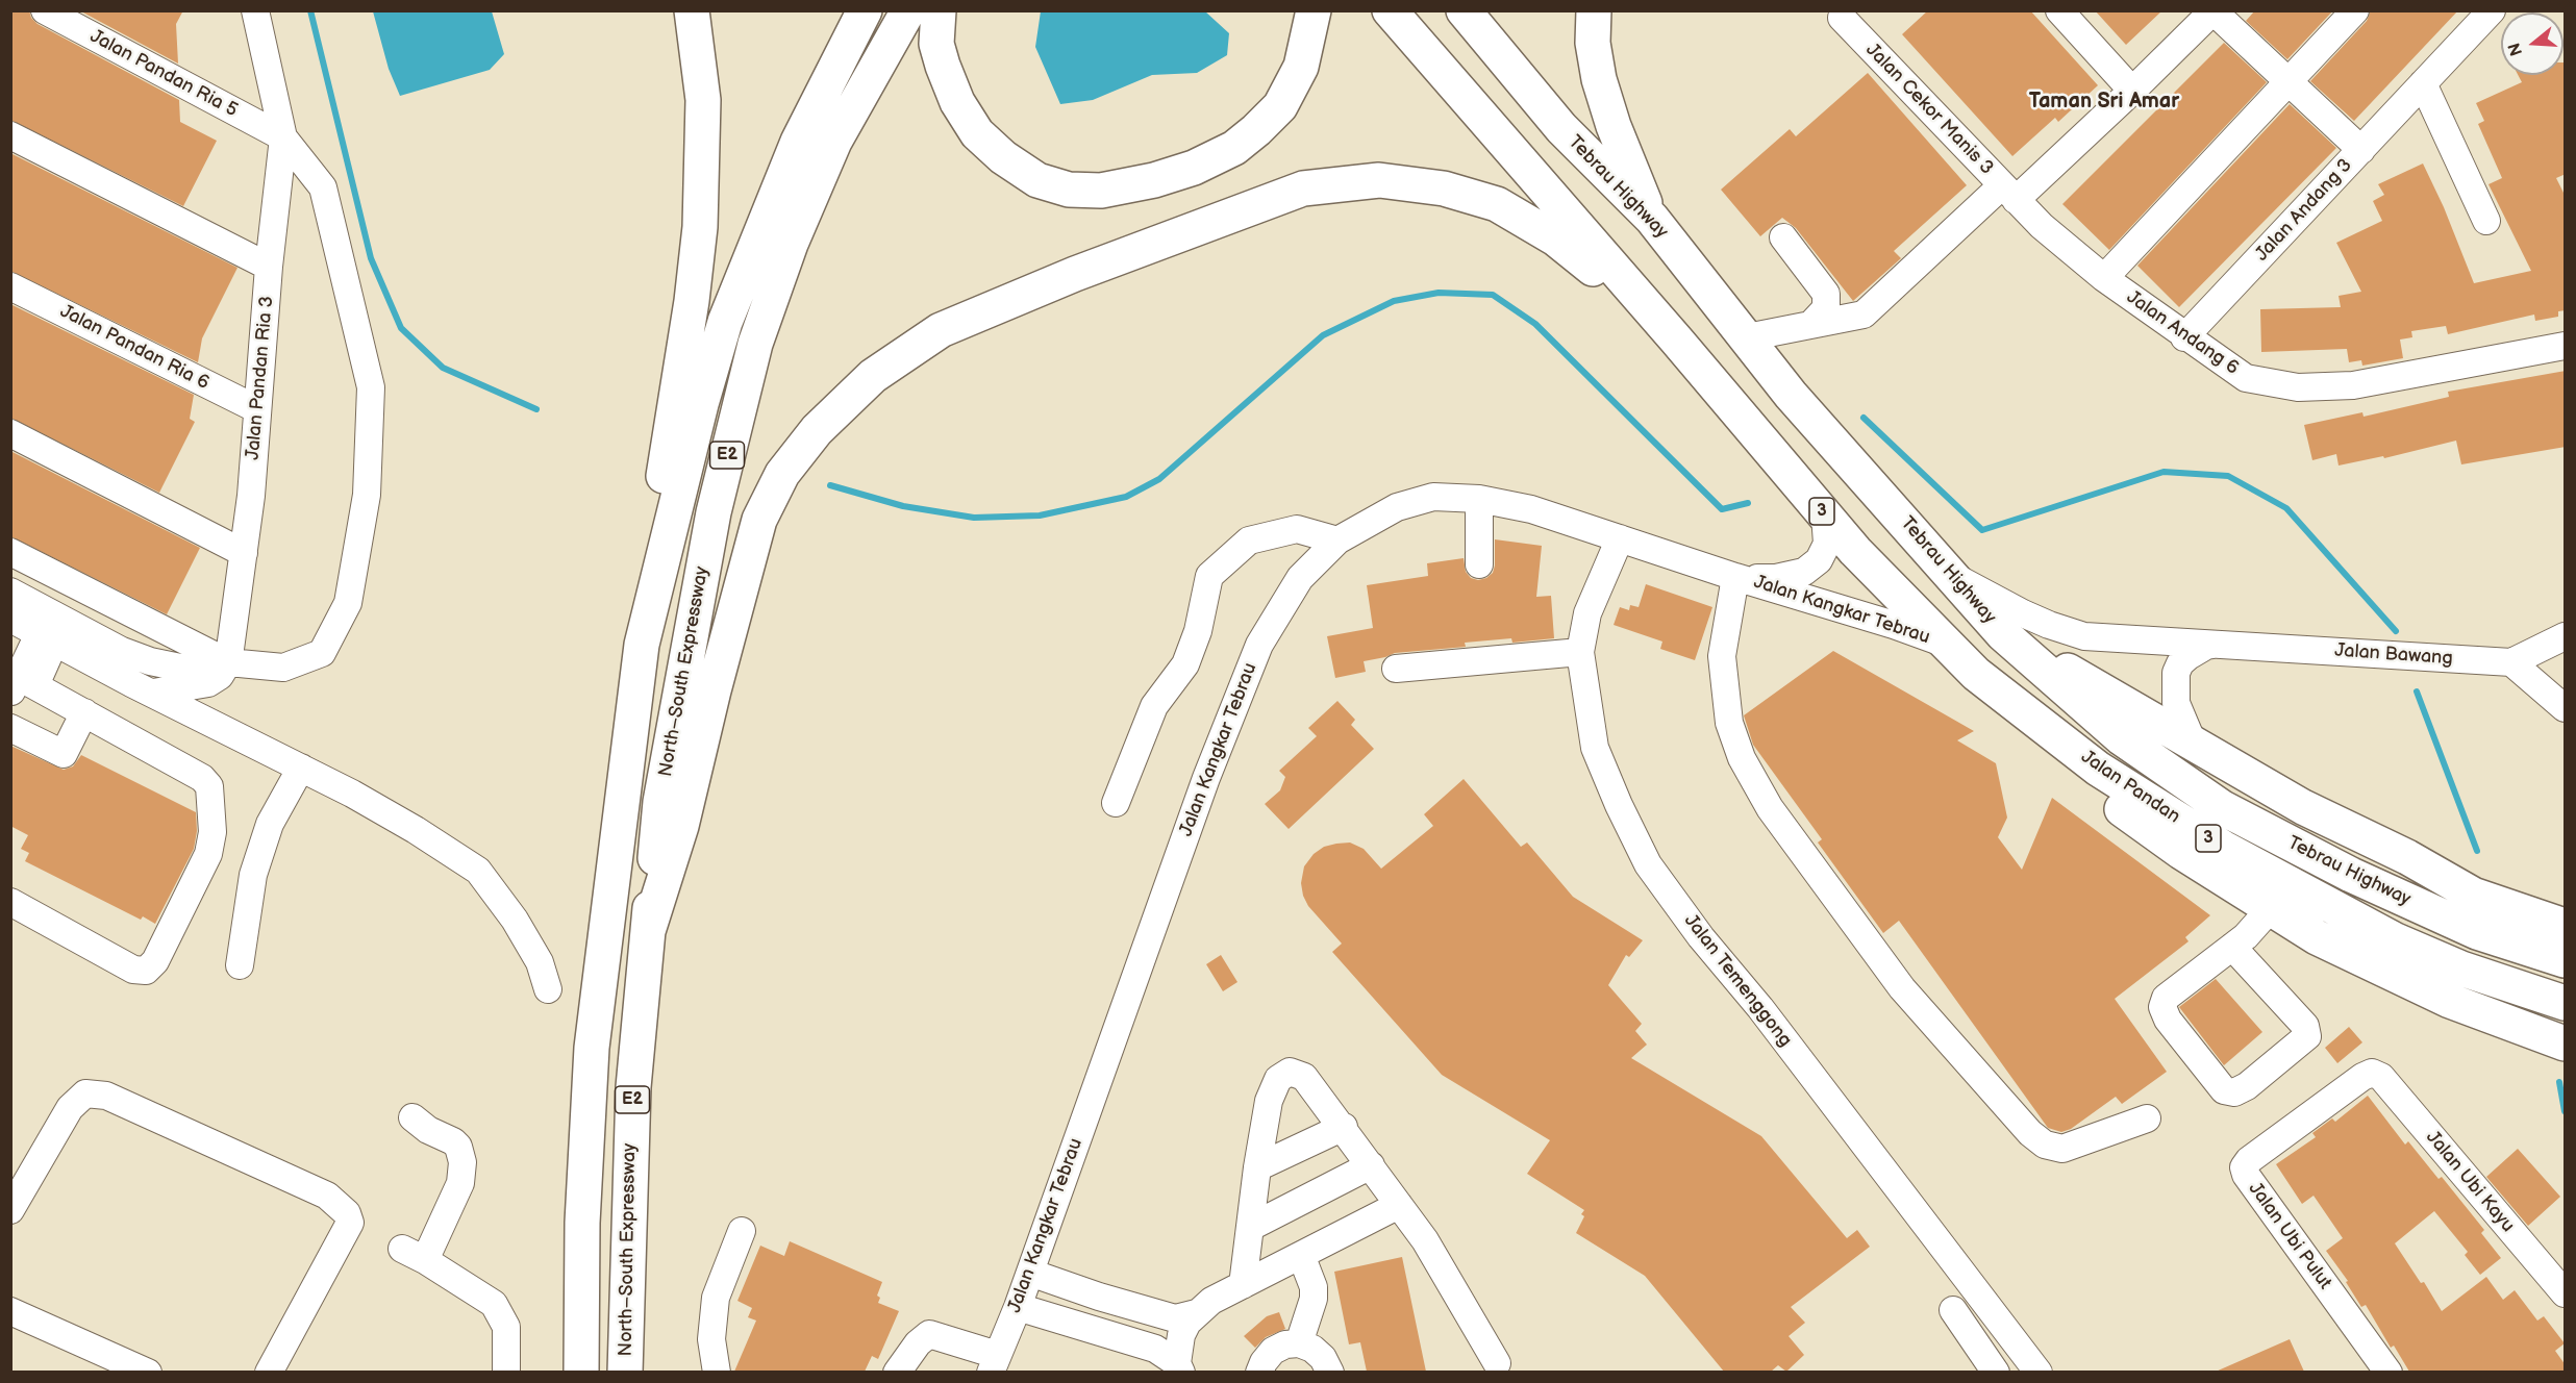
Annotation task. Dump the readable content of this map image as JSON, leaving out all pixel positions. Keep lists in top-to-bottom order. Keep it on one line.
{"streets":{"highway":["Tebrau Highway","E2","3","North–South Expressway","Jalan Pandan"],"street":["Jalan Pandan Ria 5","Jalan Cekor Manis 3","Jalan Andang 3","Jalan Andang 6","Jalan Pandan Ria 6","Jalan Pandan Ria 3","Jalan Kangkar Tebrau","Jalan Bawang","Jalan Temenggong","Jalan Ubi Kayu","Jalan Ubi Pulut"]},"crossings":[["Jalan Pandan Ria 5","Jalan Pandan Ria 3"],["Jalan Cekor Manis 3","Jalan Andang 6"],["Tebrau Highway","Jalan Bawang"],["Jalan Andang 3","Jalan Andang 6"],["Jalan Pandan Ria 6","Jalan Pandan Ria 3"],["3","Jalan Kangkar Tebrau"],["3","Jalan Pandan"],["Jalan Kangkar Tebrau","Jalan Temenggong"],["Jalan Ubi Kayu","Jalan Ubi Pulut"]],"districts":["Taman Sri Amar"],"north":"left"}
